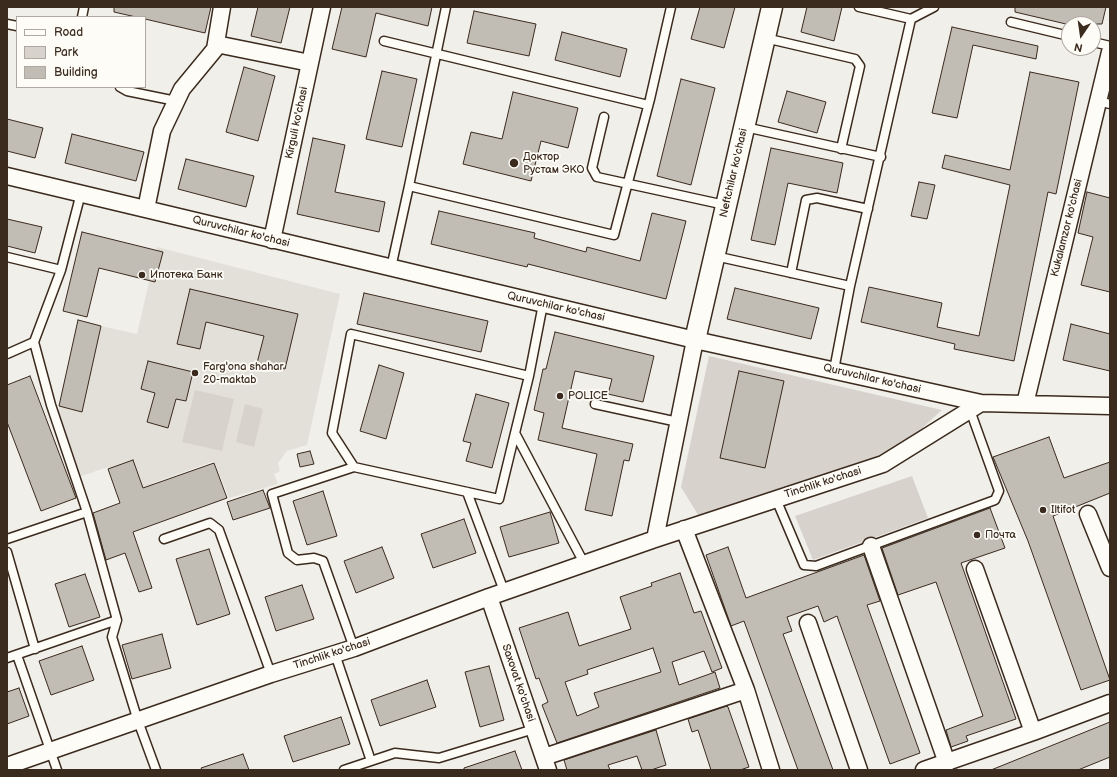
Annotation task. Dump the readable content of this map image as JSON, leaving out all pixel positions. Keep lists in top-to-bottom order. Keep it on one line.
{"streets":{"street":["Kirguli ko'chasi","Neftchilar ko'chasi","Kukalamzor ko'chasi","Quruvchilar ko'chasi","Tinchlik ko'chasi","Saxovat ko'chasi"]},"crossings":[["Kirguli ko'chasi","Quruvchilar ko'chasi"],["Neftchilar ko'chasi","Quruvchilar ko'chasi"],["Kukalamzor ko'chasi","Quruvchilar ko'chasi"],["Quruvchilar ko'chasi","Tinchlik ko'chasi"],["Tinchlik ko'chasi","Saxovat ko'chasi"]],"places":["Доктор Рустам ЭКО","Ипотека Банк","Farg'ona shahar 20-maktab","POLICE","Iltifot","Почта"],"legend":["Road","Park","Building"],"north":"bottom"}
